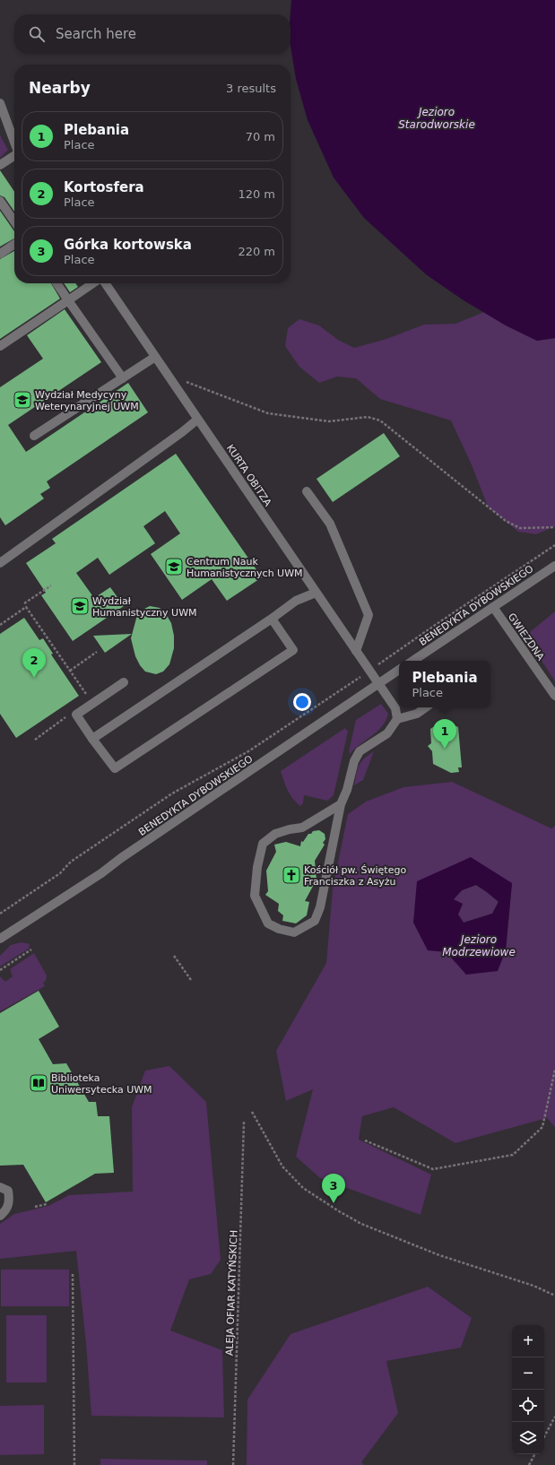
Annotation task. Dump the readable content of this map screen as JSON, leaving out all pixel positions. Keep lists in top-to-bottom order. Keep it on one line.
{"streets":{"street":["KURTA OBITZA","BENEDYKTA DYBOWSKIEGO","GWIEZDNA"],"path":["ALEJA OFIAR KATYŃSKICH"]},"crossings":[["KURTA OBITZA","BENEDYKTA DYBOWSKIEGO"],["BENEDYKTA DYBOWSKIEGO","GWIEZDNA"]],"water":["Jezioro Starodworskie","Jezioro Modrzewiowe"],"places":{"school or university":["Wydział Medycyny Weterynaryjnej UWM","Centrum Nauk Humanistycznych UWM","Wydział Humanistyczny UWM"],"church":["Kościół pw. Świętego Franciszka z Asyżu"],"library":["Biblioteka Uniwersytecka UWM"]},"page":{"search":"Search here","heading":["Nearby","3 results"],"list":[{"mark":"1","name":"Plebania","note":"Place","value":"70 m"},{"mark":"2","name":"Kortosfera","note":"Place","value":"120 m"},{"mark":"3","name":"Górka kortowska","note":"Place","value":"220 m"}],"pins":["2","1","3"],"popup":["Plebania","Place"],"map_buttons":["+","−"]}}
